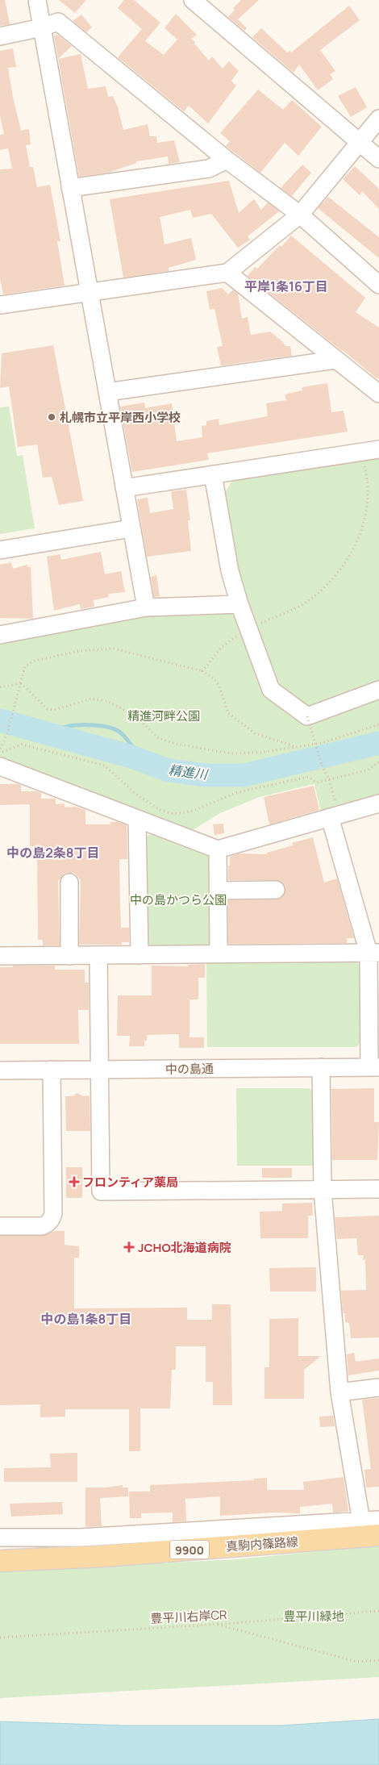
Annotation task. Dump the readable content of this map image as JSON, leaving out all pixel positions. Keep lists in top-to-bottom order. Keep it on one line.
{"streets":{"main road":["真駒内篠路線","9900"],"street":["中の島通"],"path":["豊平川右岸CR"]},"districts":["平岸1条16丁目","中の島2条8丁目","中の島1条8丁目"],"water":["精進川"],"parks":["精進河畔公園","中の島かつら公園","豊平川緑地"],"places":{"other":["札幌市立平岸西小学校"],"health":["フロンティア薬局","JCHO北海道病院"]}}
